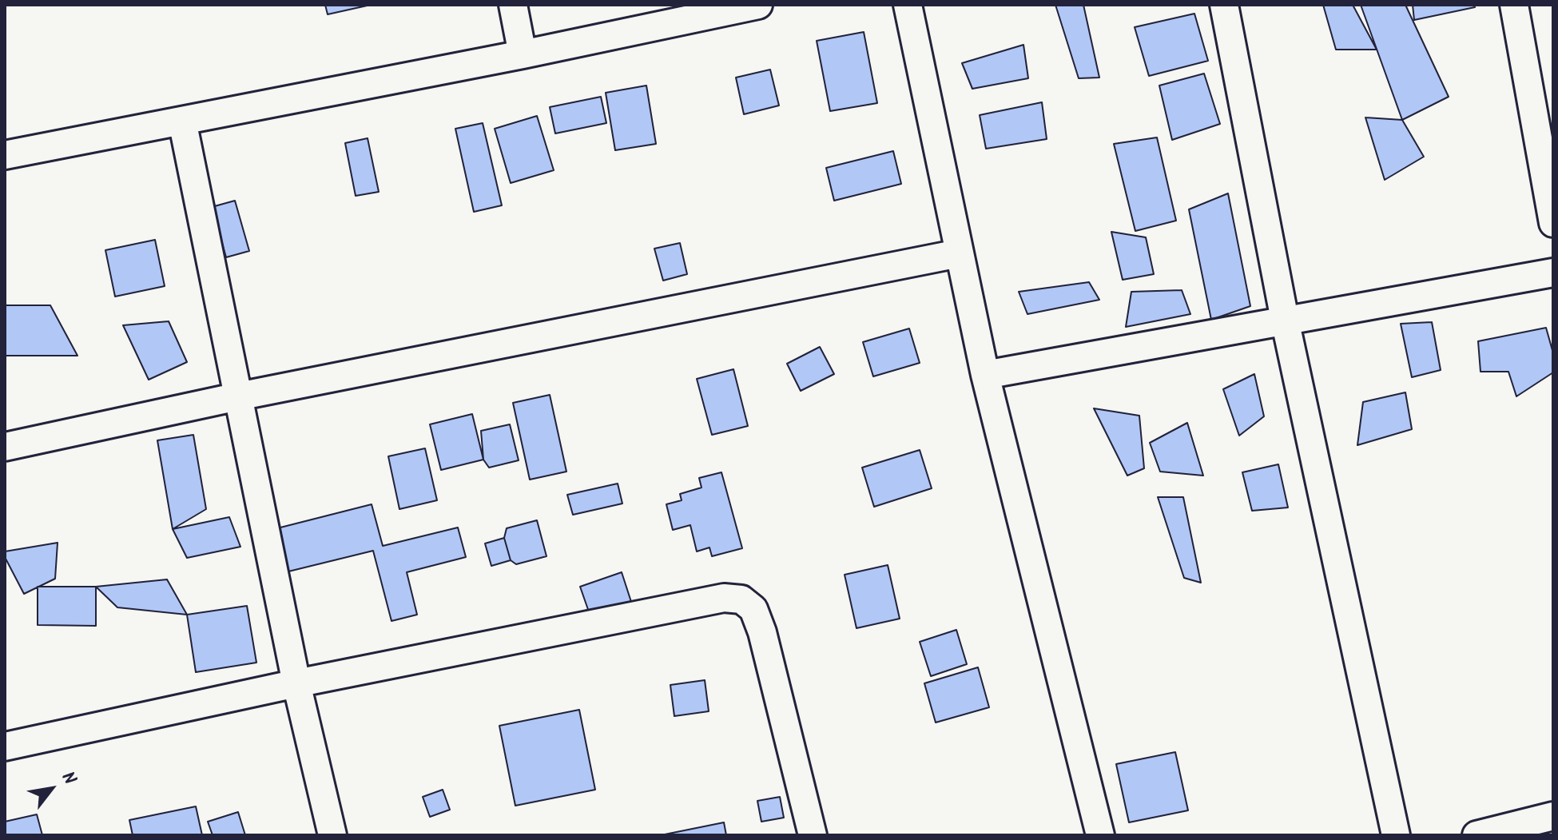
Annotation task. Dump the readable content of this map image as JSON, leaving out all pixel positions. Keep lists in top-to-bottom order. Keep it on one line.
{"north":"top right"}
